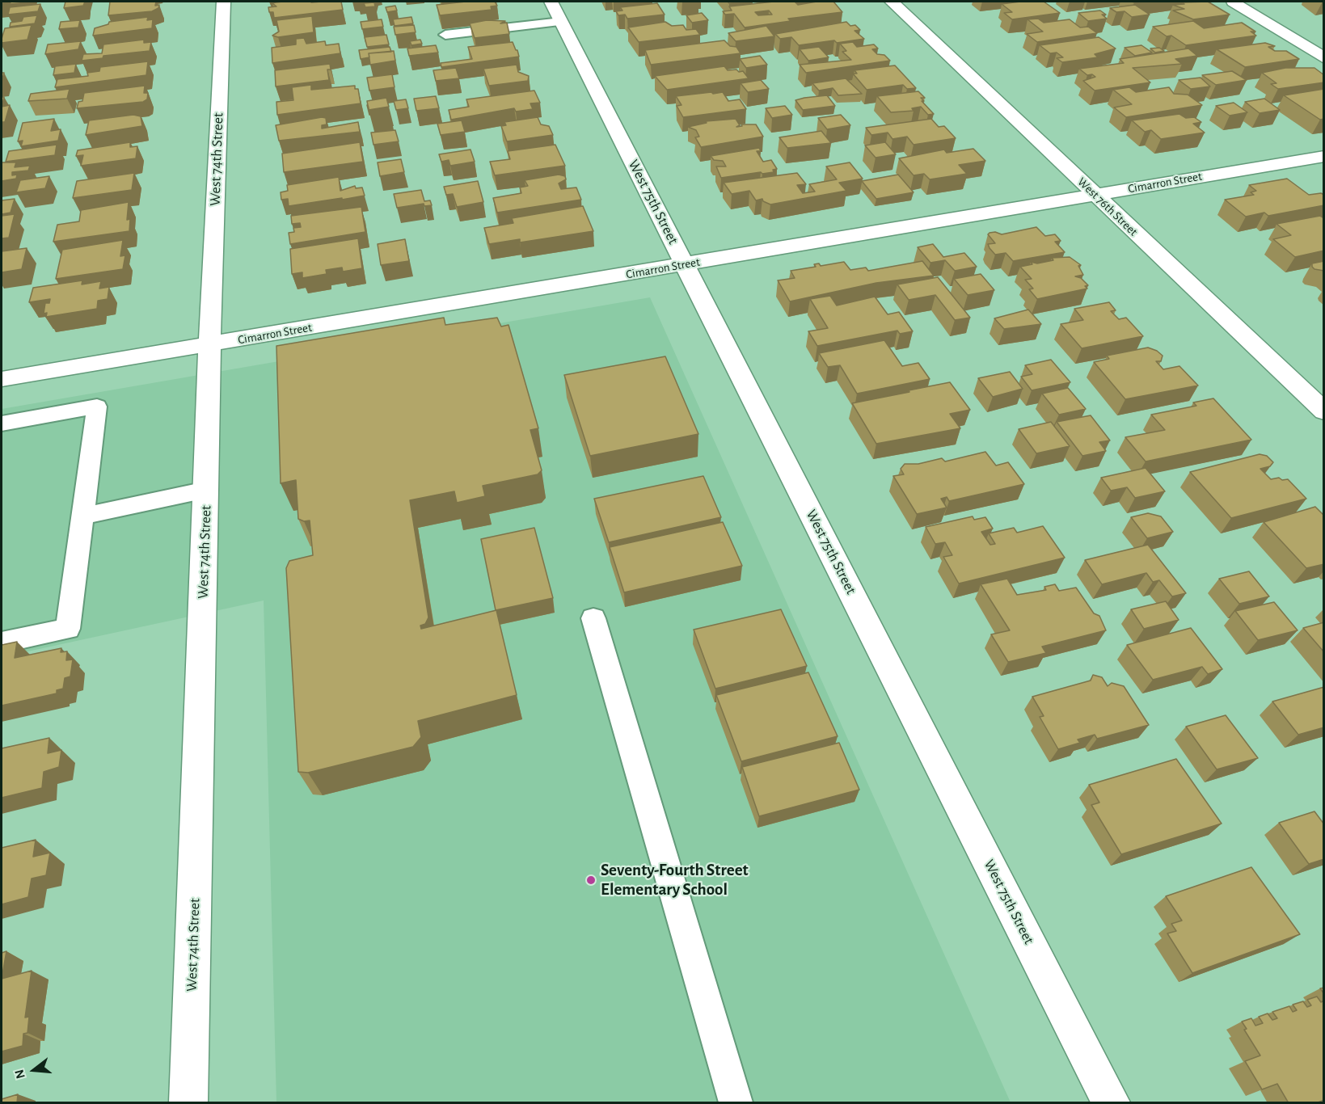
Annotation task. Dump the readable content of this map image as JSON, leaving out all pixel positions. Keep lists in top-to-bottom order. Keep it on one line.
{"streets":{"street":["West 74th Street","Cimarron Street","West 75th Street","West 76th Street"]},"crossings":[["West 74th Street","Cimarron Street"],["Cimarron Street","West 75th Street"],["Cimarron Street","West 76th Street"]],"places":["Seventy-Fourth Street Elementary School"],"north":"left"}
